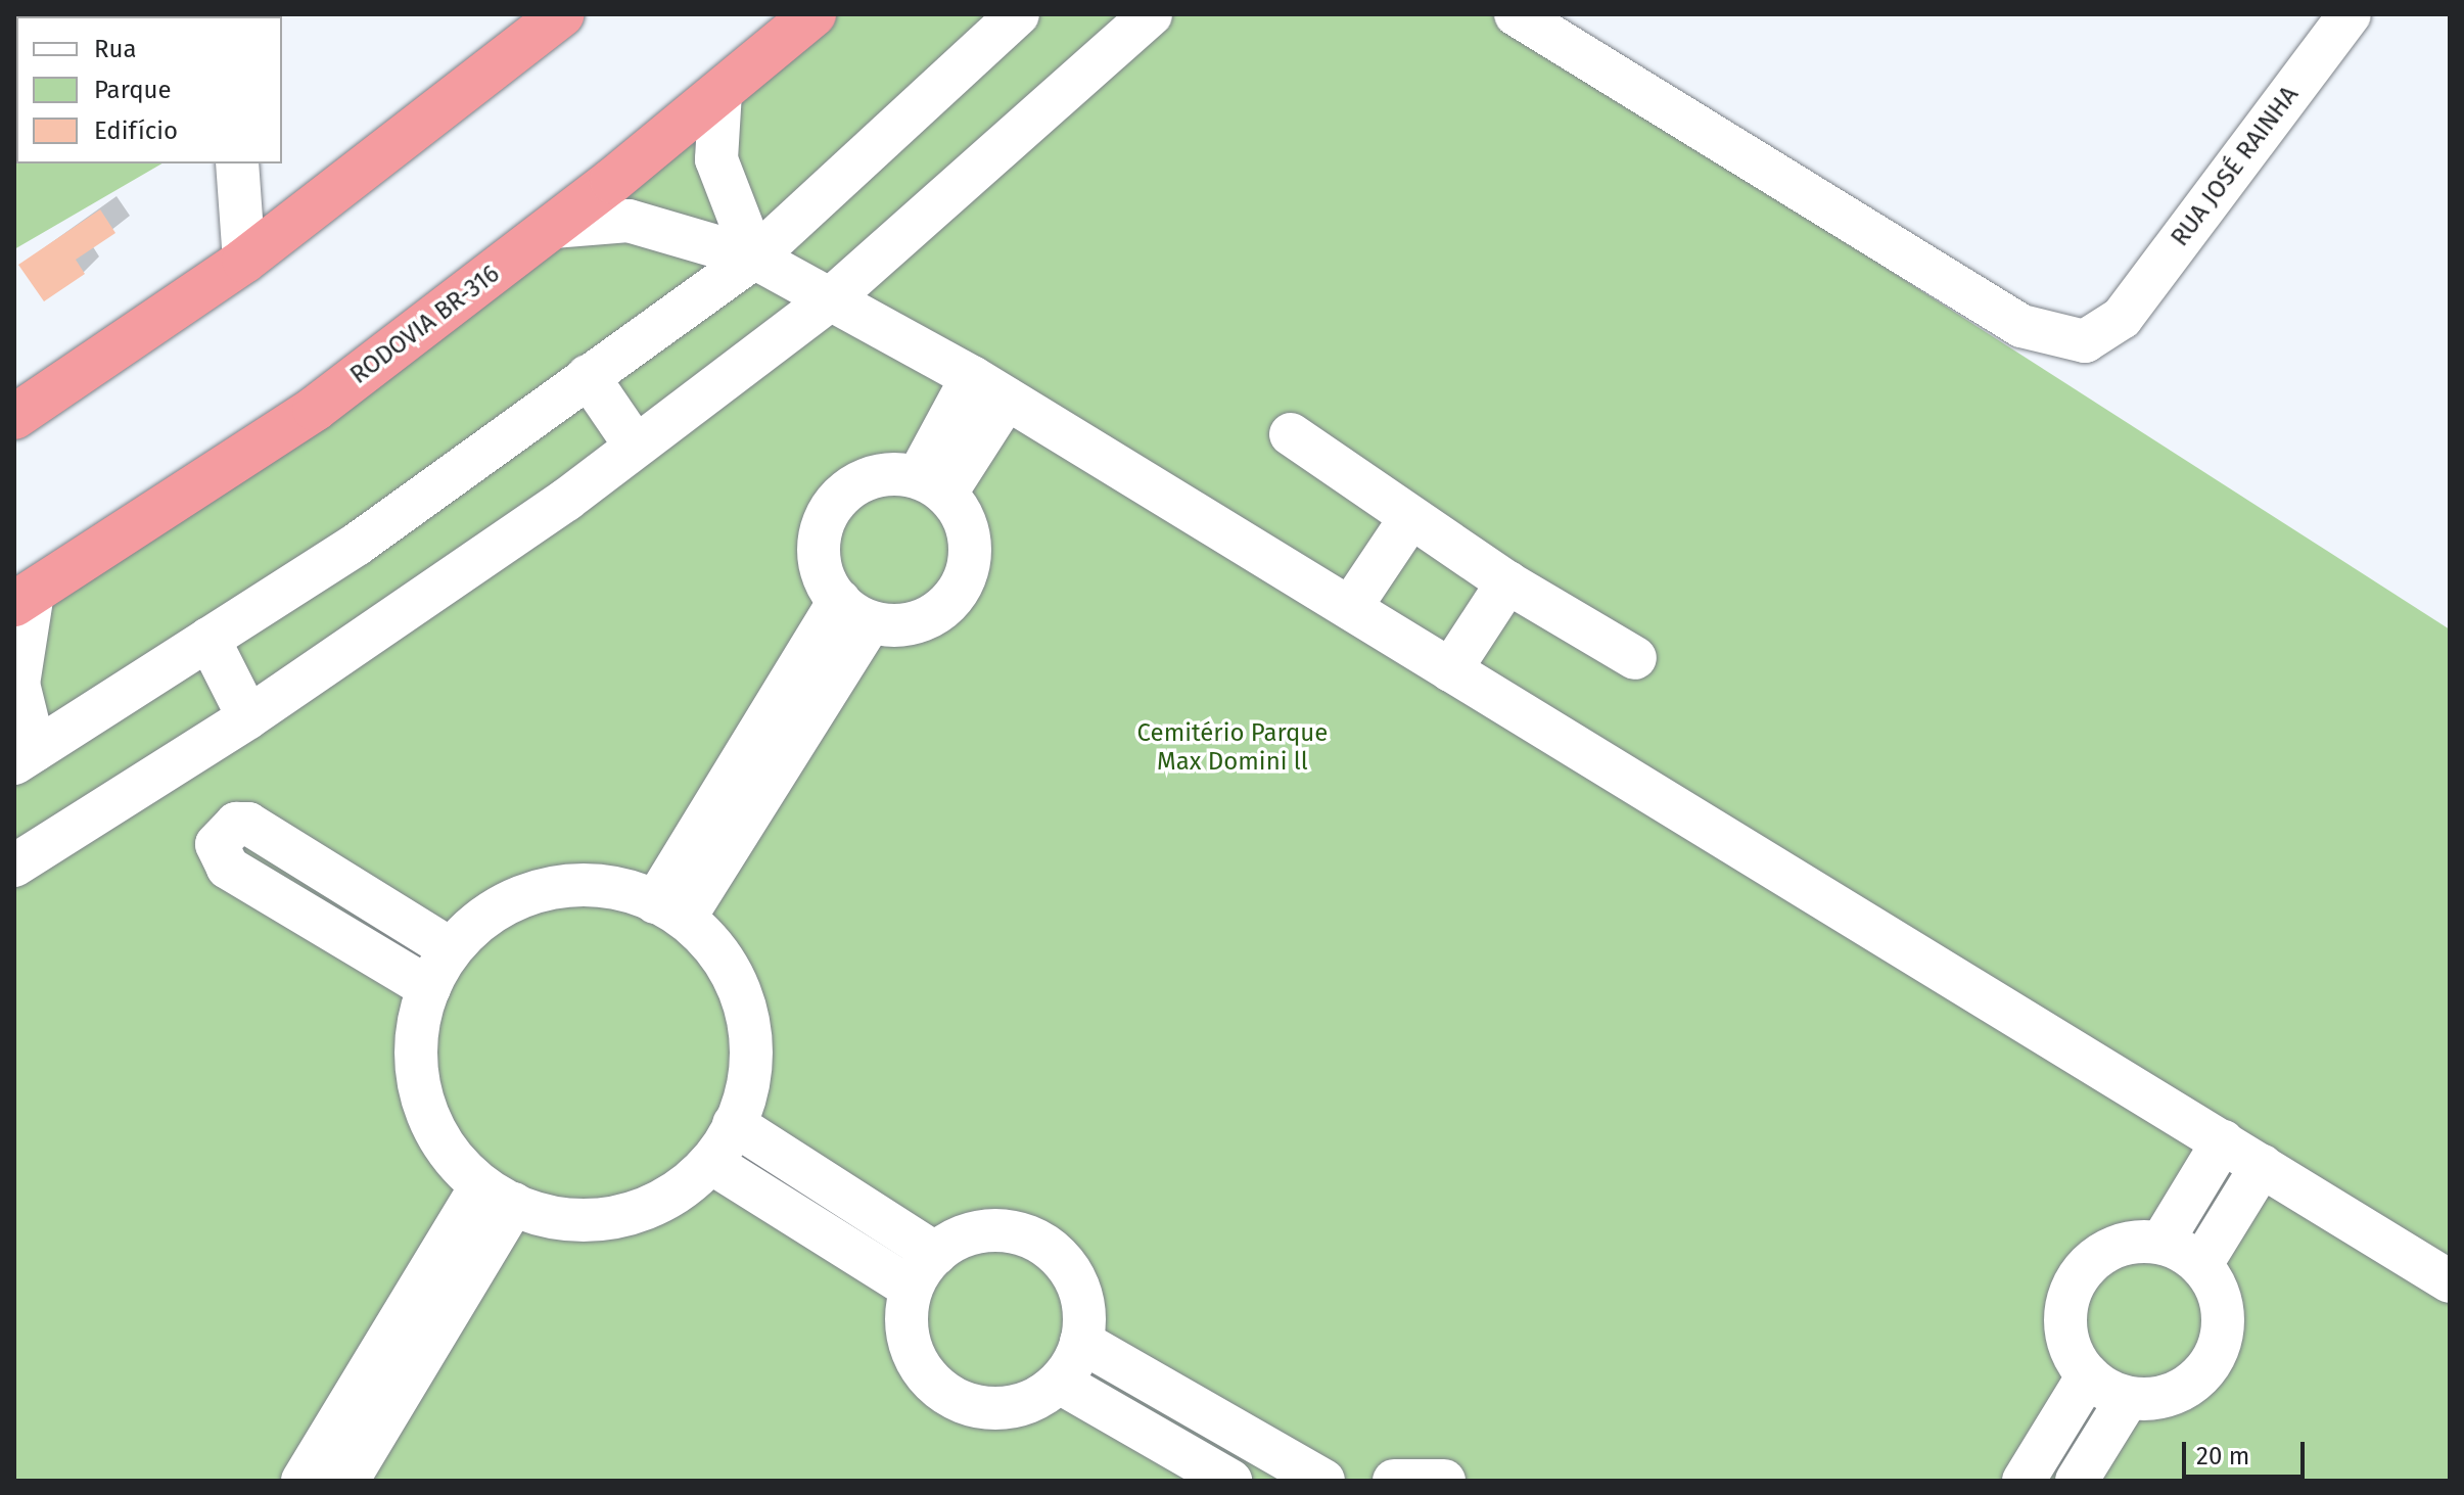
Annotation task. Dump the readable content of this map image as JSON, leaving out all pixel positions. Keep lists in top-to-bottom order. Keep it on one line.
{"streets":{"highway":["RODOVIA BR-316"],"street":["RUA JOSÉ RAINHA"]},"parks":["Cemitério Parque Max Domini ll"],"legend":["Rua","Parque","Edifício"],"scale_bar":"20 m"}
